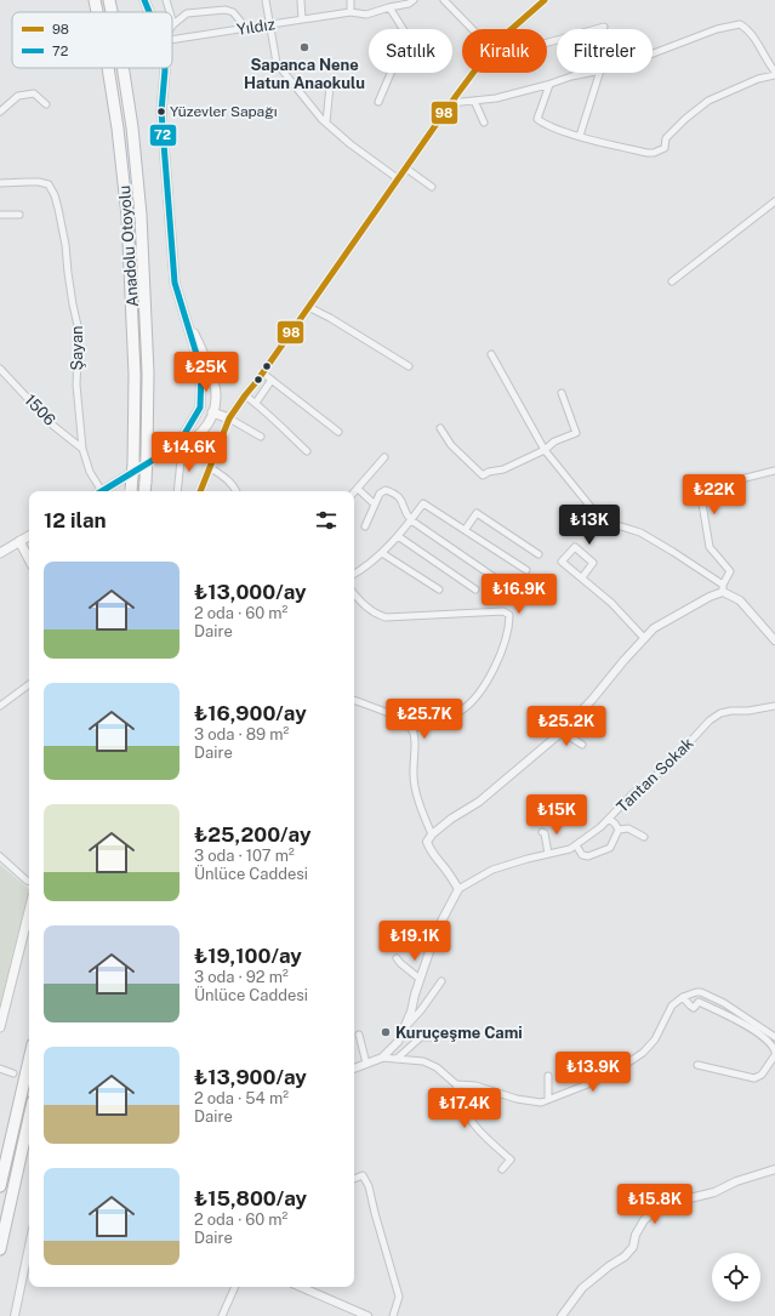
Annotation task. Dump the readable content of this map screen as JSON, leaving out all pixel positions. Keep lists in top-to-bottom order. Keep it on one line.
{"streets":{"highway":["Anadolu Otoyolu"],"street":["Yıldız","Şayan","1506","Tantan Sokak"]},"crossings":[["Şayan","1506"]],"places":["Sapanca Nene Hatun Anaokulu","Yüzevler Sapağı","Kuruçeşme Cami"],"lines":["transit line 98","transit line 72"],"legend":["98","72"],"page":{"chip":["Satılık","Kiralık","Filtreler"],"price":["₺25K","₺14.6K","₺22K","₺13K","₺16.9K","₺25.7K","₺25.2K","₺15K","₺19.1K","₺13.9K","₺17.4K","₺15.8K"],"heading":"12 ilan","list":[{"name":"₺13,000/ay","note":"2 oda · 60 m² · Daire"},{"name":"₺16,900/ay","note":"3 oda · 89 m² · Daire"},{"name":"₺25,200/ay","note":"3 oda · 107 m² · Ünlüce Caddesi"},{"name":"₺19,100/ay","note":"3 oda · 92 m² · Ünlüce Caddesi"},{"name":"₺13,900/ay","note":"2 oda · 54 m² · Daire"},{"name":"₺15,800/ay","note":"2 oda · 60 m² · Daire"}]}}
